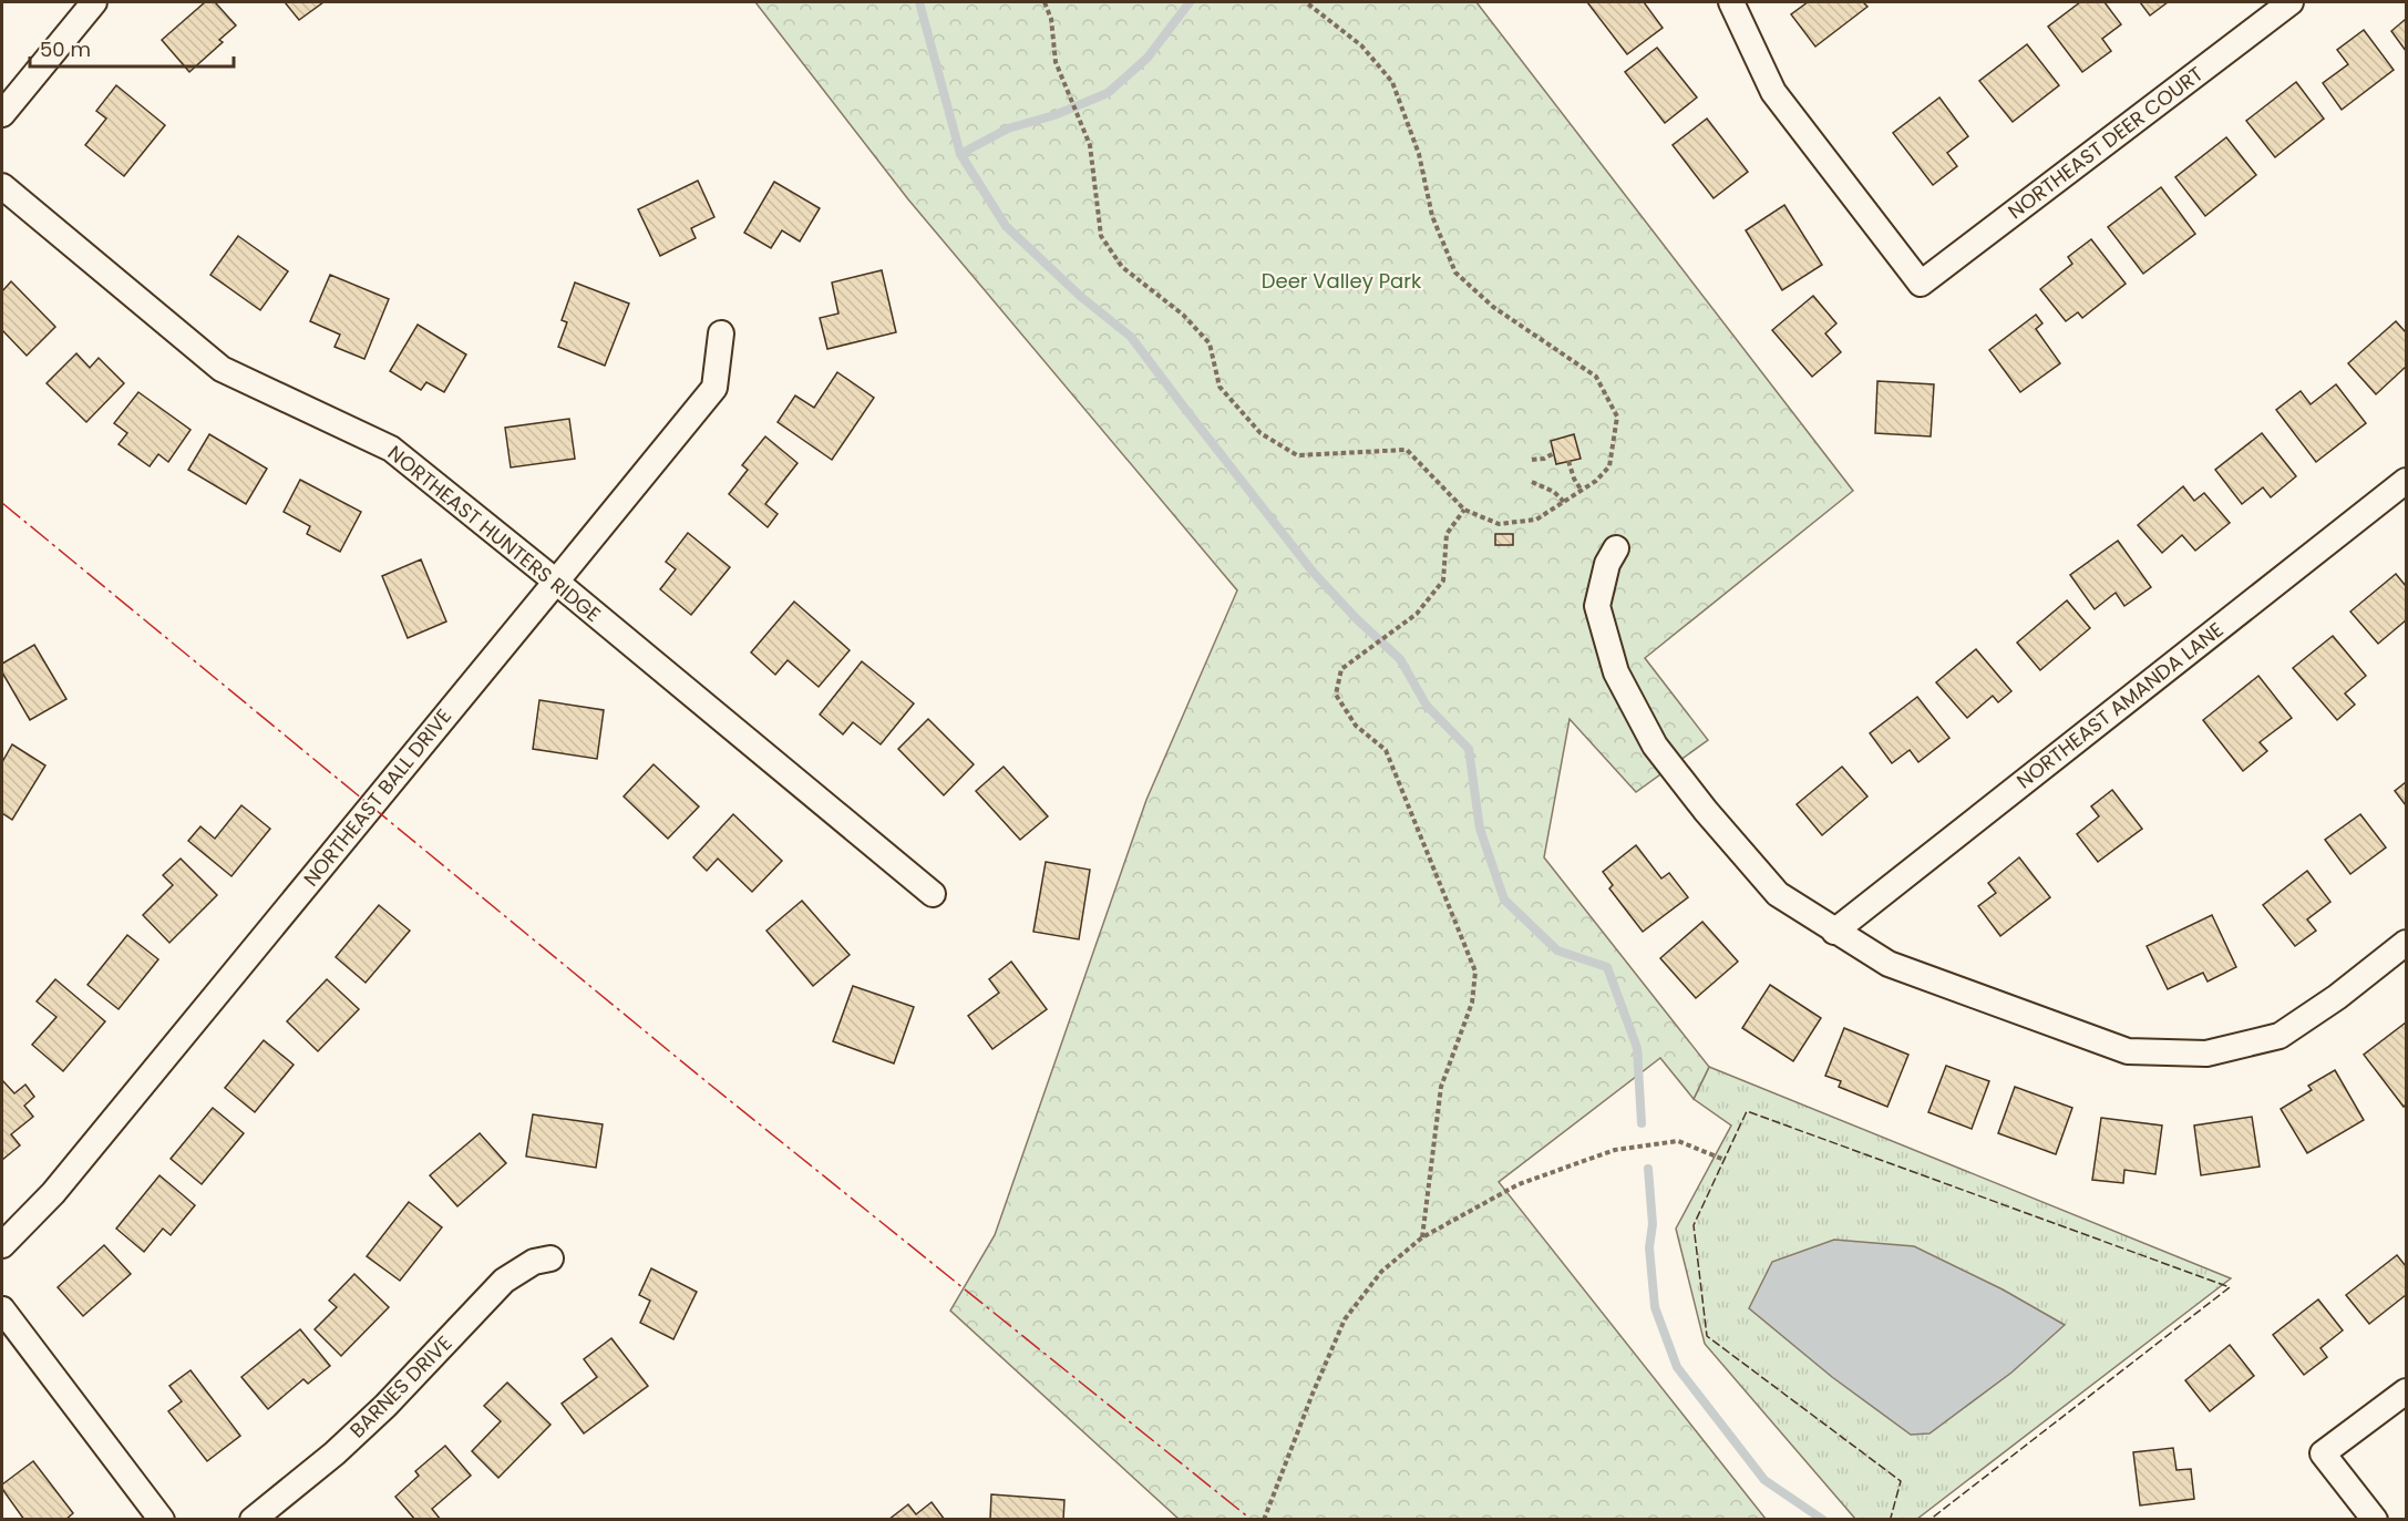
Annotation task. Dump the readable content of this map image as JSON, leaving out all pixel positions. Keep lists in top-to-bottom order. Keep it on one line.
{"streets":{"street":["NORTHEAST DEER COURT","NORTHEAST HUNTERS RIDGE","NORTHEAST AMANDA LANE","NORTHEAST BALL DRIVE","BARNES DRIVE"]},"crossings":[["NORTHEAST HUNTERS RIDGE","NORTHEAST BALL DRIVE"]],"parks":["Deer Valley Park"],"scale_bar":"50 m"}
